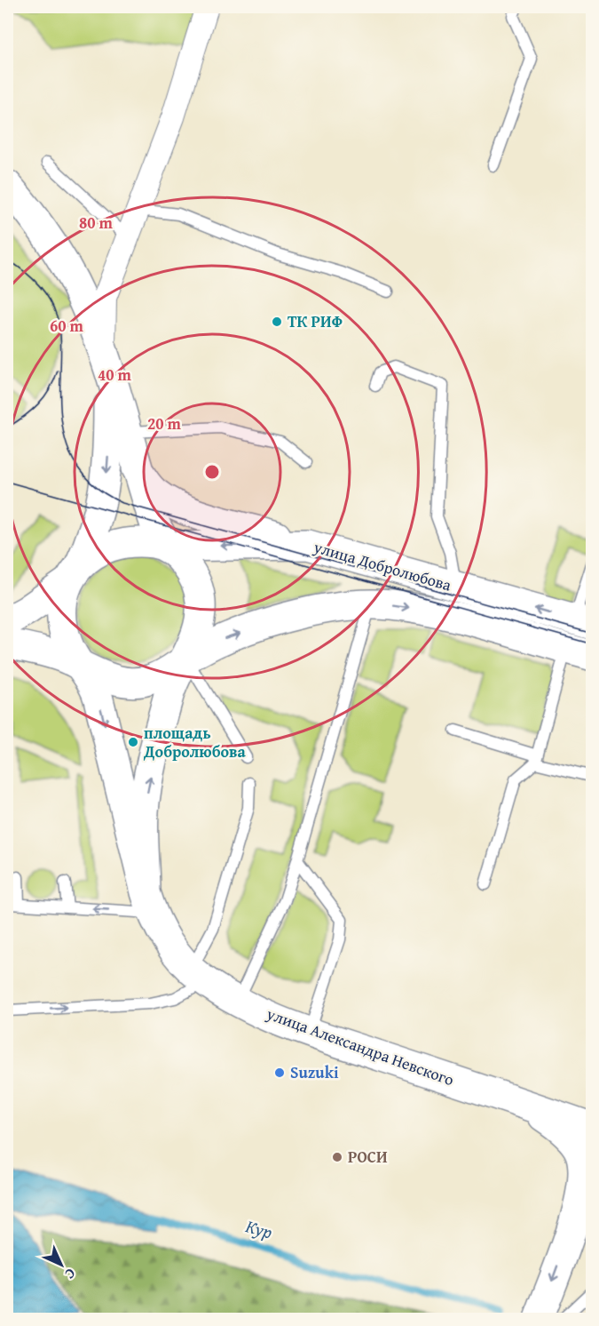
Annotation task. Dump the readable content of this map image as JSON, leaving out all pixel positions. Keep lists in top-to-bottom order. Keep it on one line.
{"streets":{"main road":["улица Добролюбова","улица Александра Невского"]},"crossings":[["улица Добролюбова","улица Александра Невского"]],"water":["Кур"],"places":["ТК РИФ","площадь Добролюбова","Suzuki","РОСИ"],"north":"bottom right","rings":["80 m","60 m","40 m","20 m"]}
